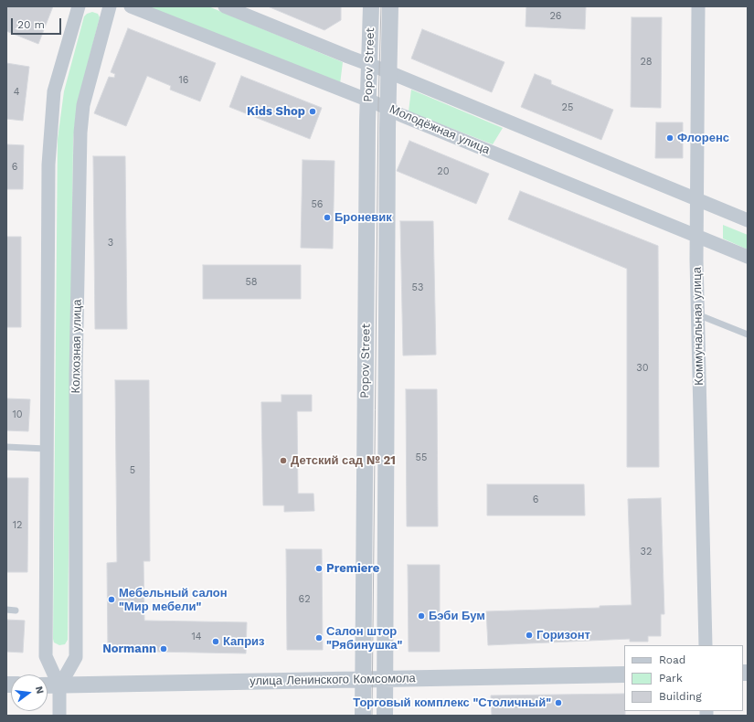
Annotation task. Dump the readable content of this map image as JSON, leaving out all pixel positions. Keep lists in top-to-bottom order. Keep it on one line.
{"streets":{"street":["Popov Street","Молодёжная улица","Коммунальная улица","Колхозная улица","улица Ленинского Комсомола"]},"crossings":[["Popov Street","Молодёжная улица"],["Popov Street","улица Ленинского Комсомола"],["Молодёжная улица","Коммунальная улица"],["Колхозная улица","улица Ленинского Комсомола"]],"places":["Kids Shop","Флоренс","Броневик","Детский сад № 21","Premiere","Мебельный салон \"Мир мебели\"","Бэби Бум","Горизонт","Салон штор \"Рябинушка\"","Каприз","Normann","Торговый комплекс \"Столичный\""],"house_numbers":["26","28","16","4","25","6","20","56","3","58","53","30","10","55","5","6","12","32","62","14"],"legend":["Road","Park","Building"],"scale_bar":"20 m","north":"right"}
